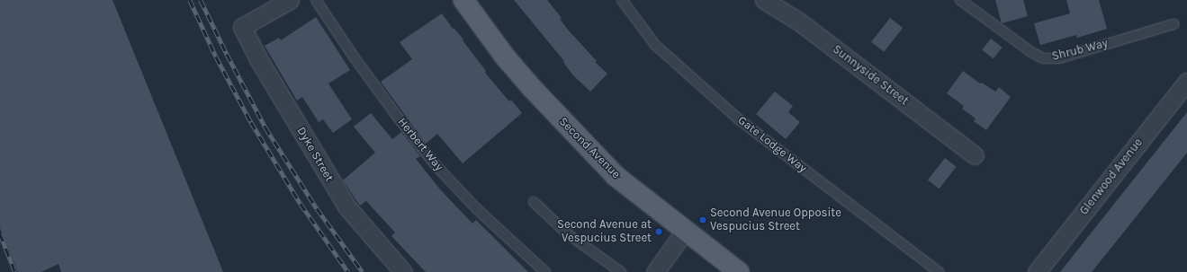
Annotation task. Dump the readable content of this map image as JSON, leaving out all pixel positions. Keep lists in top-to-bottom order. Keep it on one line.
{"streets":{"main road":["Second Avenue"],"street":["Sunnyside Street","Dyke Street","Glenwood Avenue"],"lane":["Shrub Way","Herbert Way","Gate Lodge Way"]},"places":["Second Avenue Opposite Vespucius Street","Second Avenue at Vespucius Street"]}
